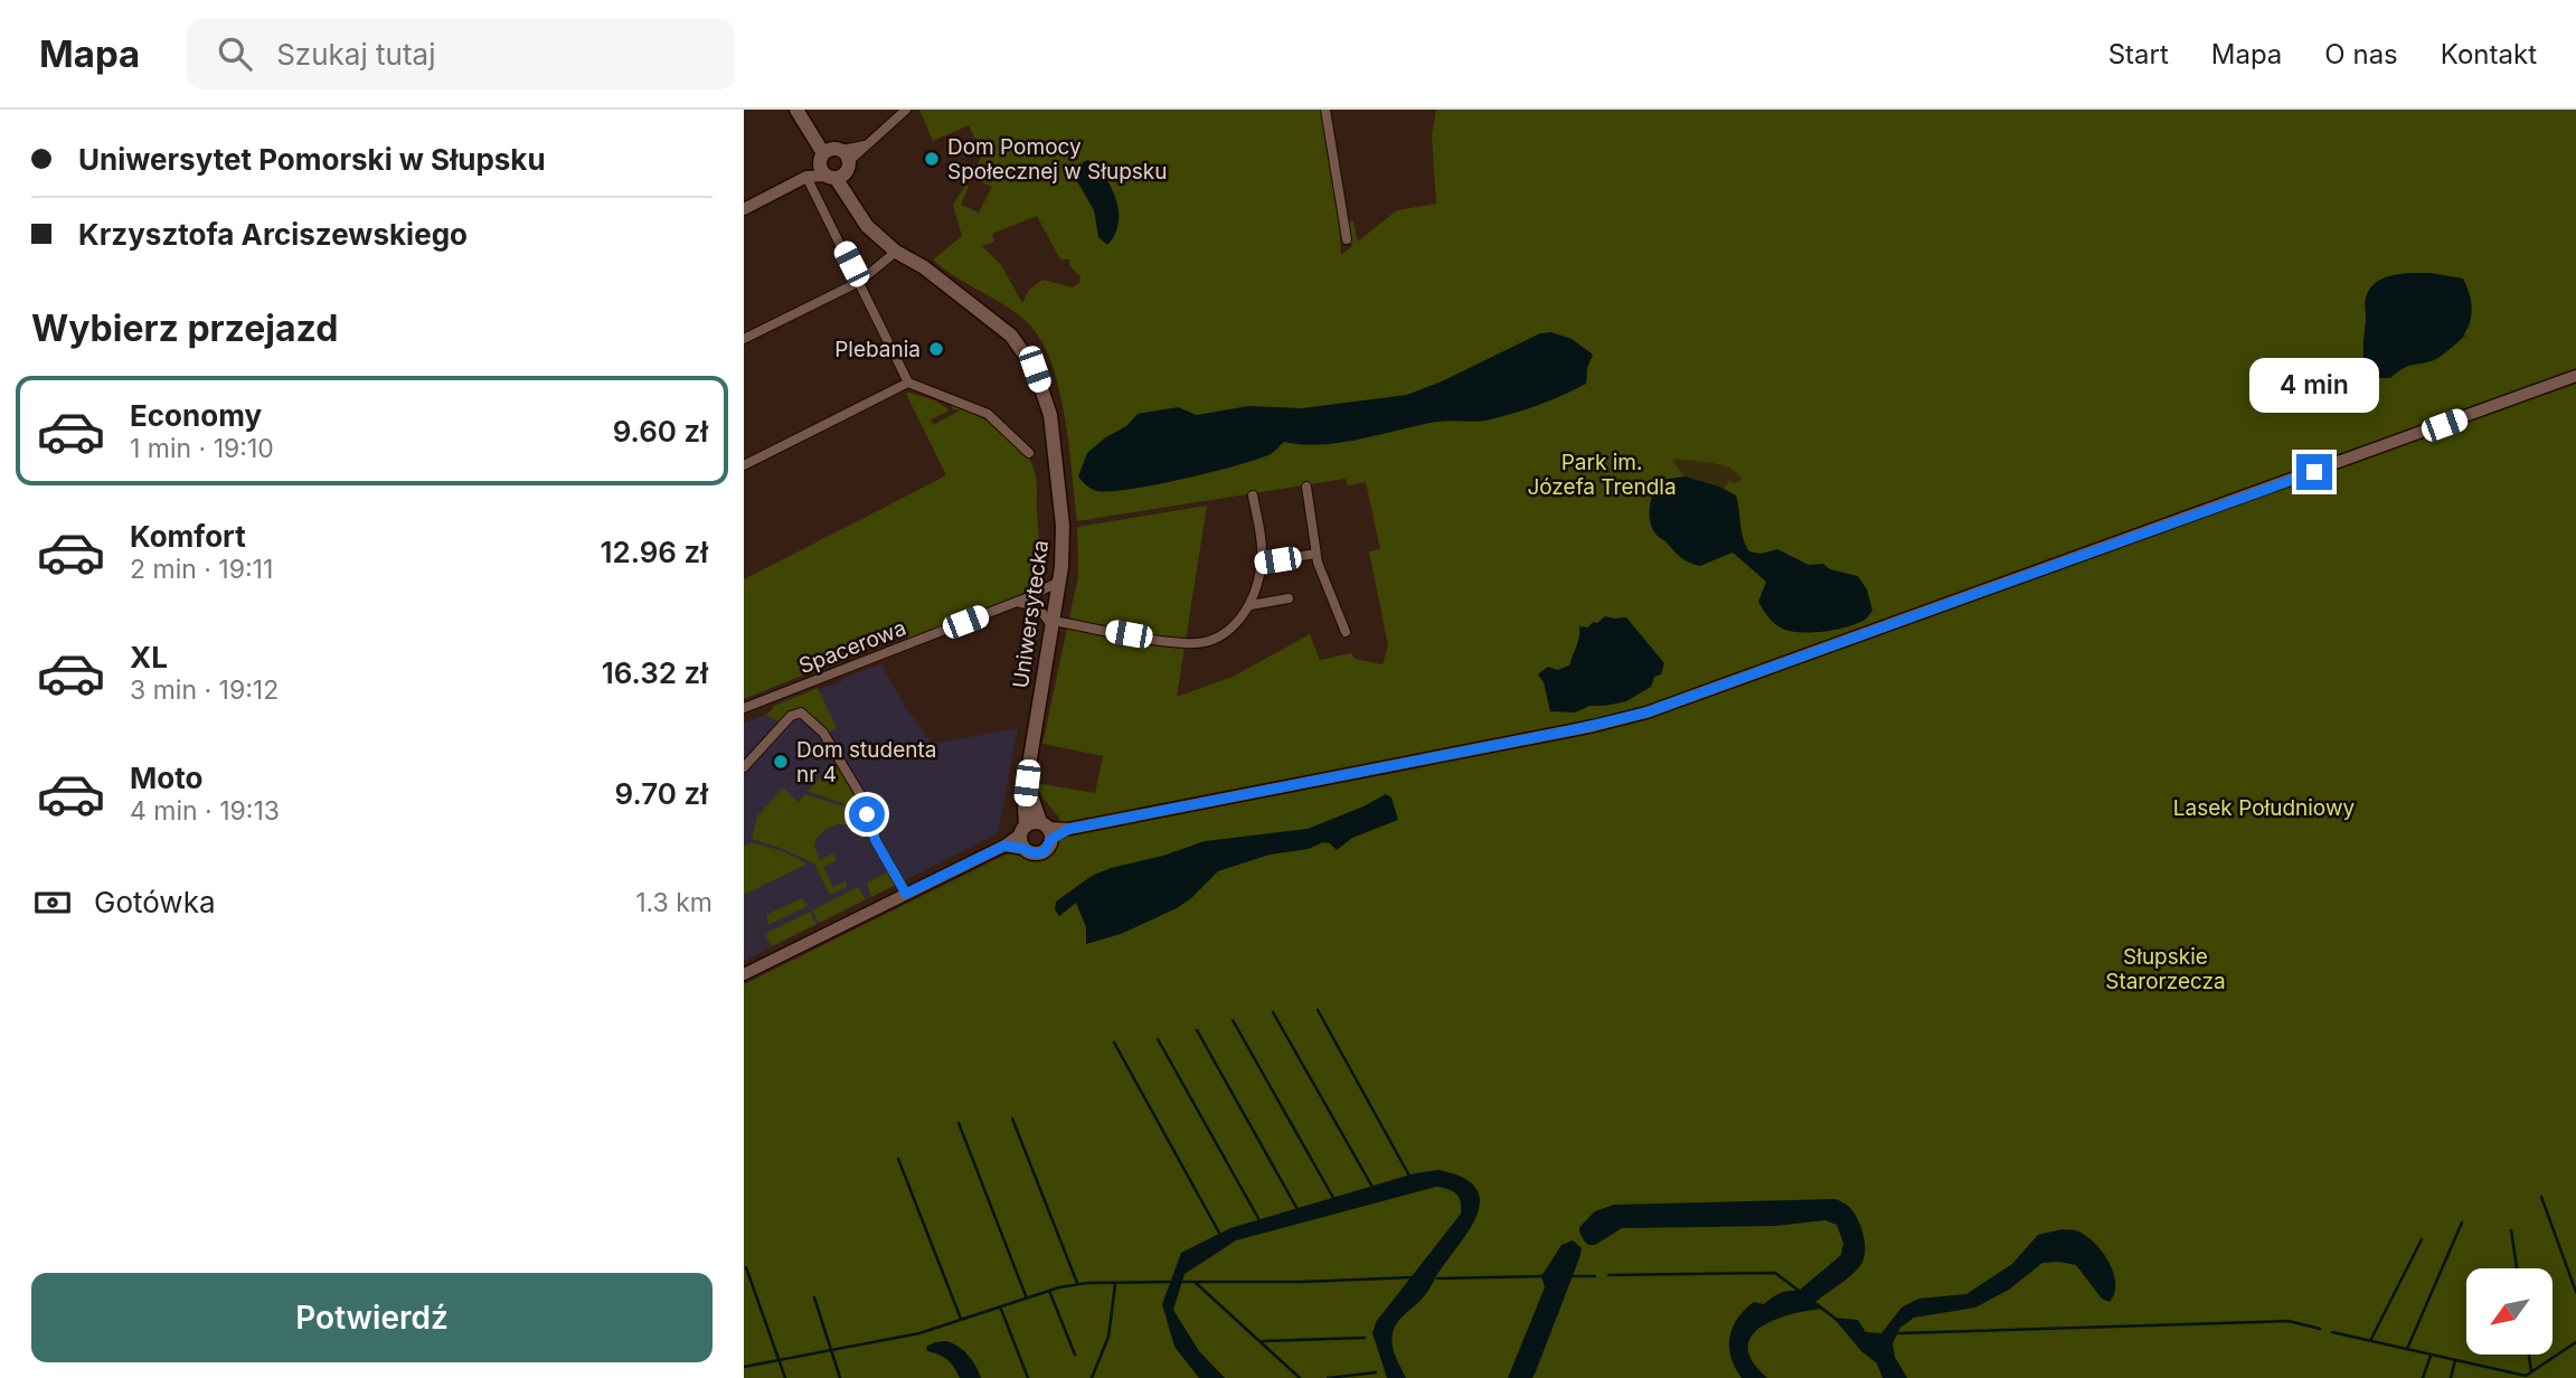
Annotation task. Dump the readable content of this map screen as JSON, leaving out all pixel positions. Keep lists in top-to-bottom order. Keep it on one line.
{"streets":{"main road":["Uniwersytecka"],"street":["Spacerowa"]},"crossings":[["Uniwersytecka","Spacerowa"]],"parks":["Park im. Józefa Trendla","Lasek Południowy","Słupskie Starorzecza"],"places":["Dom Pomocy Społecznej w Słupsku","Plebania","Dom studenta nr 4"],"north":"bottom left","page":{"header":"Mapa","search":"Szukaj tutaj","nav":["Start","Mapa","O nas","Kontakt"],"banner":["Uniwersytet Pomorski w Słupsku","Krzysztofa Arciszewskiego"],"heading":"Wybierz przejazd","bubble":"4 min","list":[{"name":"Economy","note":"1 min · 19:10","value":"9.60 zł"},{"name":"Komfort","note":"2 min · 19:11","value":"12.96 zł"},{"name":"XL","note":"3 min · 19:12","value":"16.32 zł"},{"name":"Moto","note":"4 min · 19:13","value":"9.70 zł"}],"pay":["Gotówka","1.3 km"],"buttons":"Potwierdź"}}
